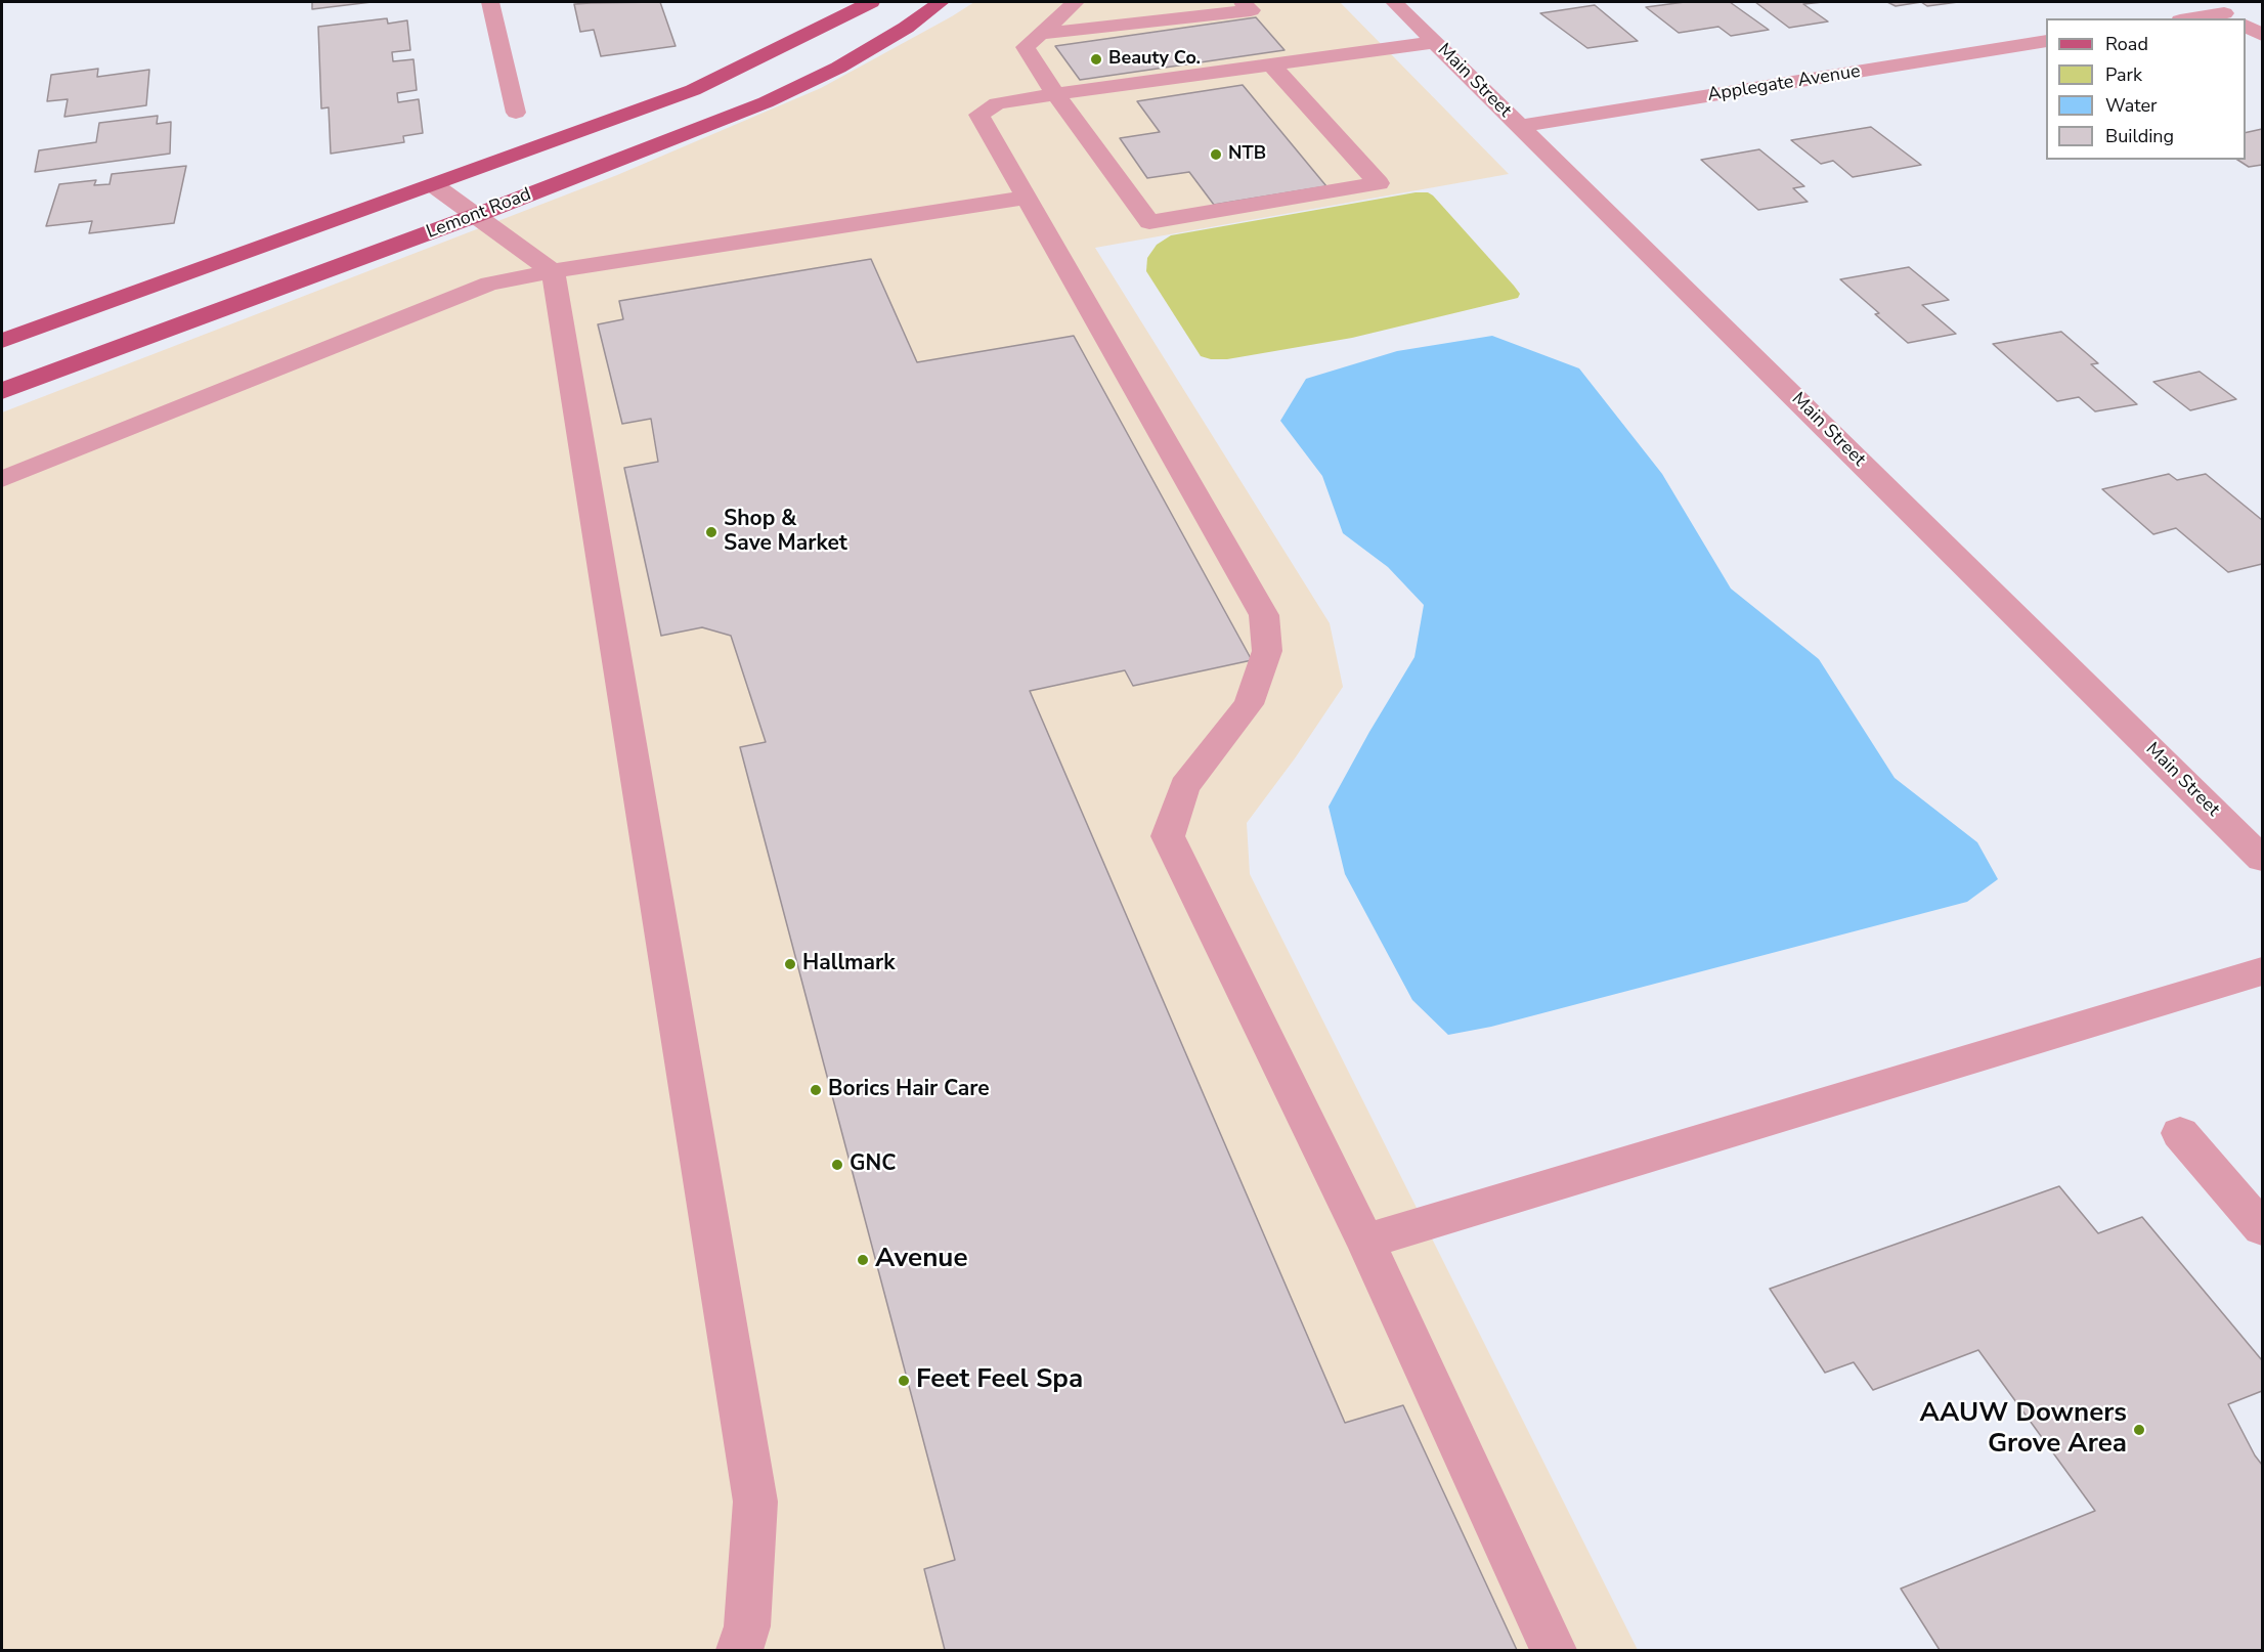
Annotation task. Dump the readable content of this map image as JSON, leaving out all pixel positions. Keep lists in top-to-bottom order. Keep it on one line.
{"streets":{"main road":["Lemont Road"],"street":["Main Street","Applegate Avenue"]},"crossings":[["Main Street","Applegate Avenue"]],"places":["Beauty Co.","NTB","Shop & Save Market","Hallmark","Borics Hair Care","GNC","Avenue","Feet Feel Spa","AAUW Downers Grove Area"],"legend":["Road","Park","Water","Building"]}
